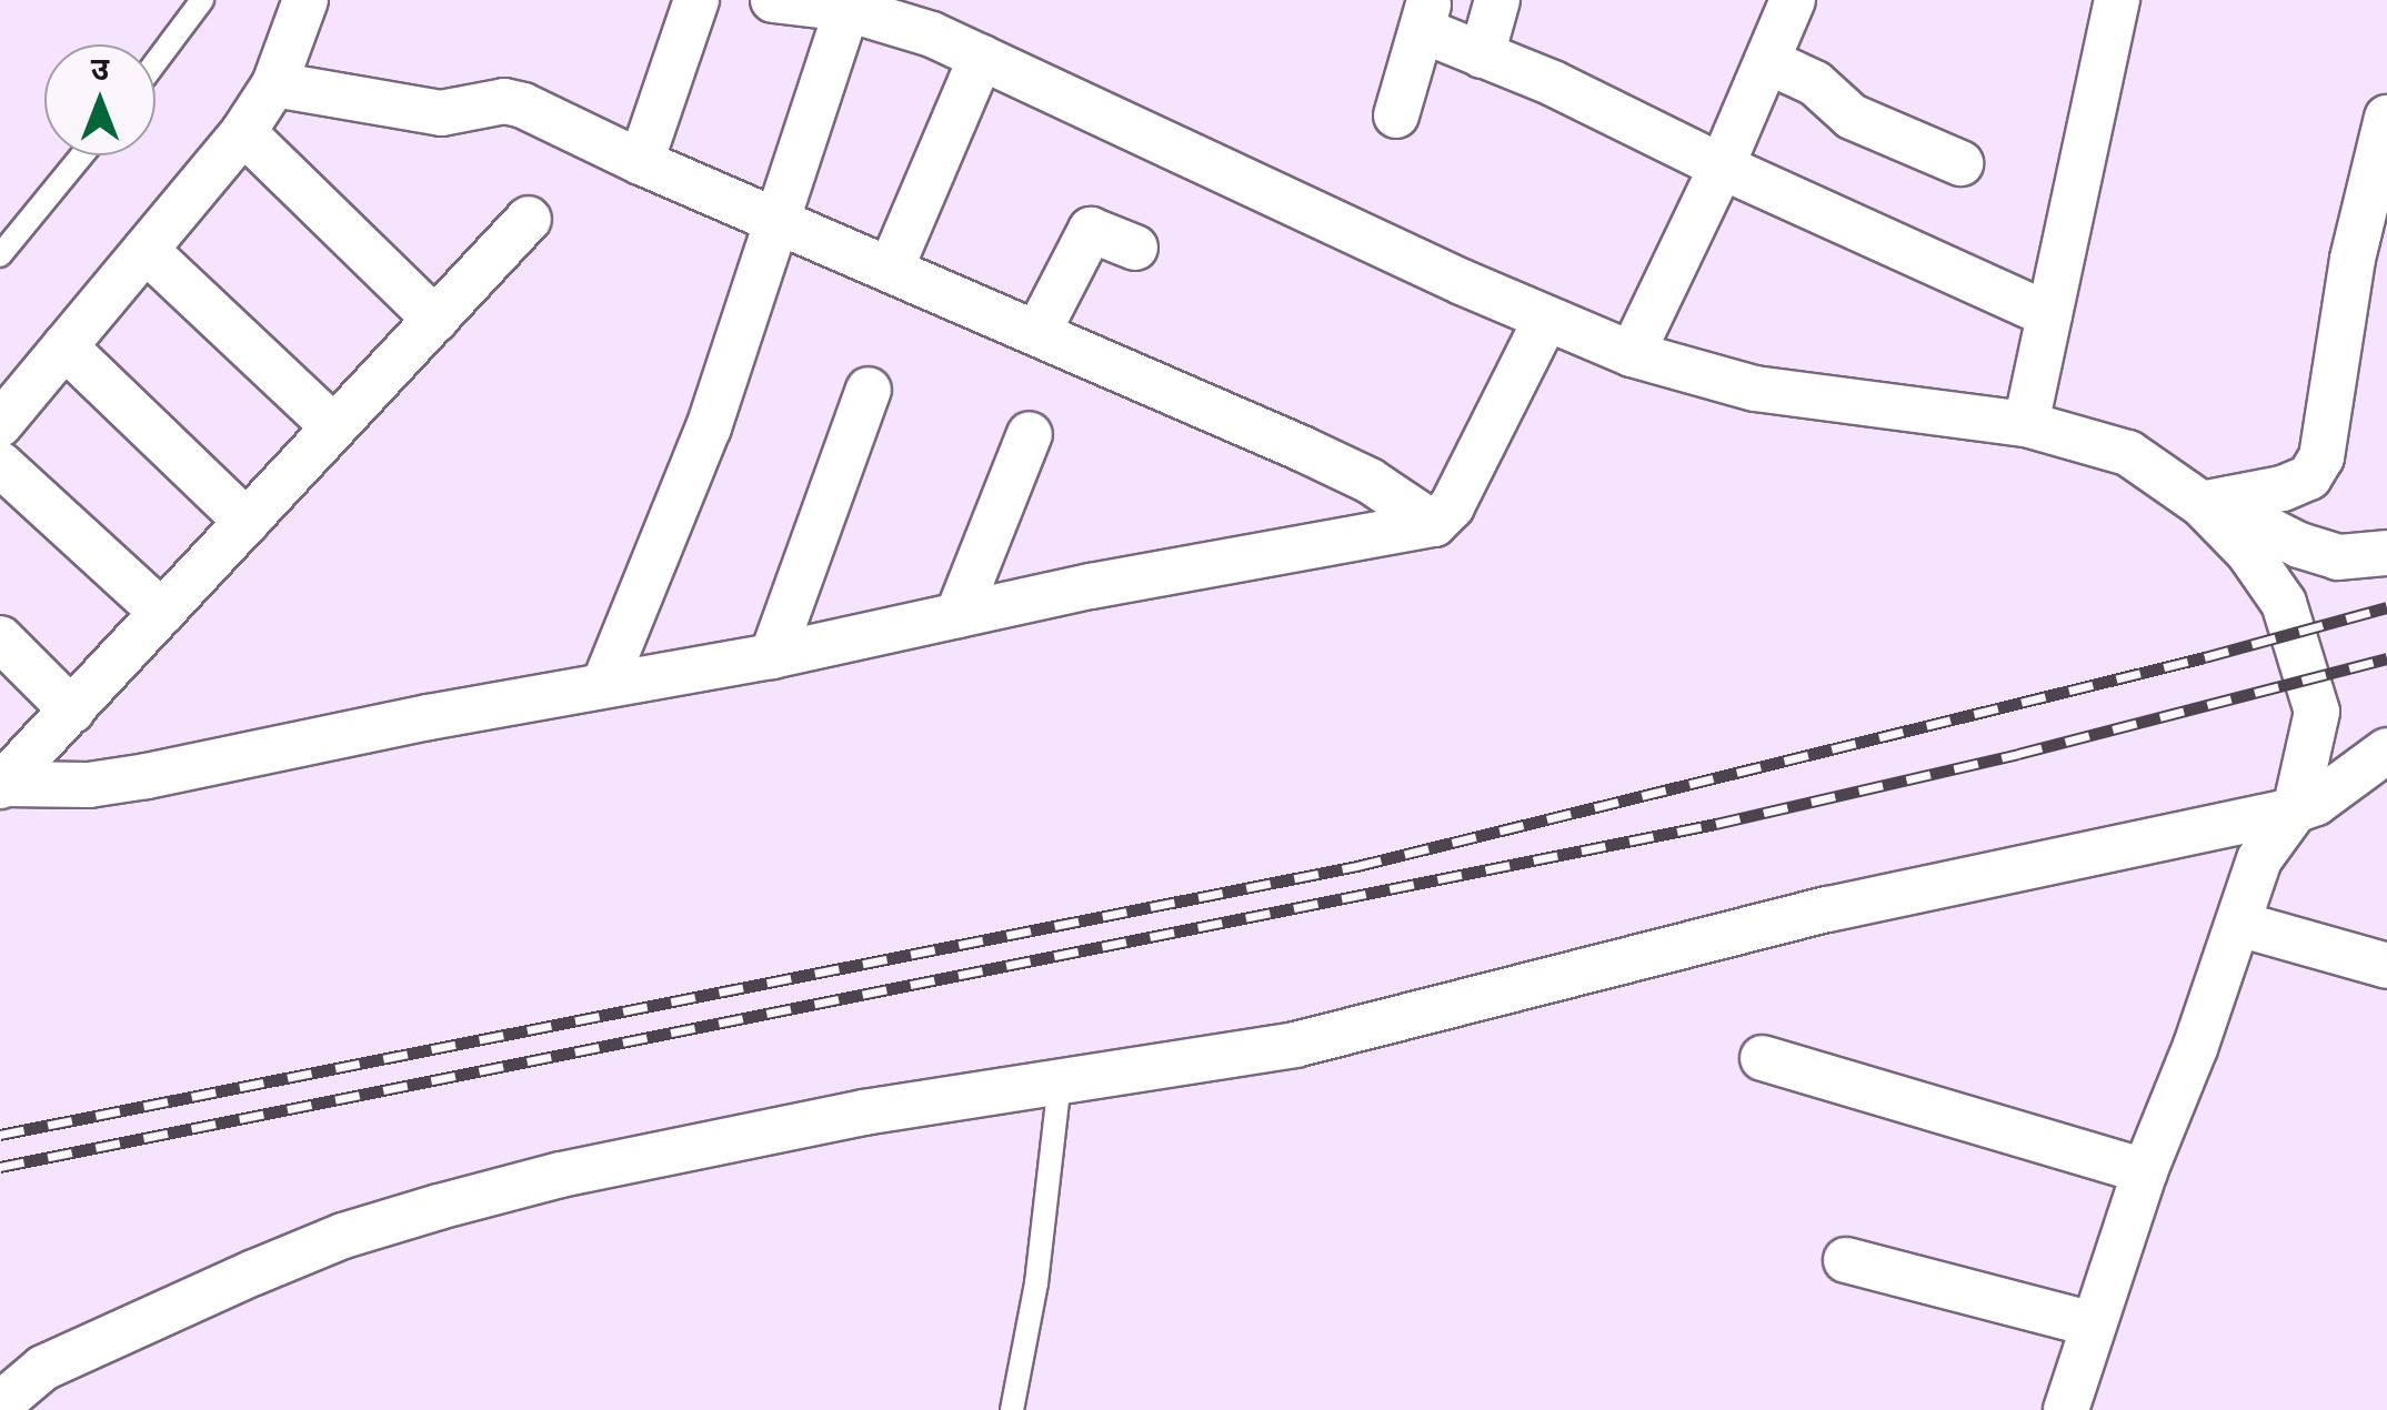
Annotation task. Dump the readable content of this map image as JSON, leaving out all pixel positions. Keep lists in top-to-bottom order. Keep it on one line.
{"north":"top"}
